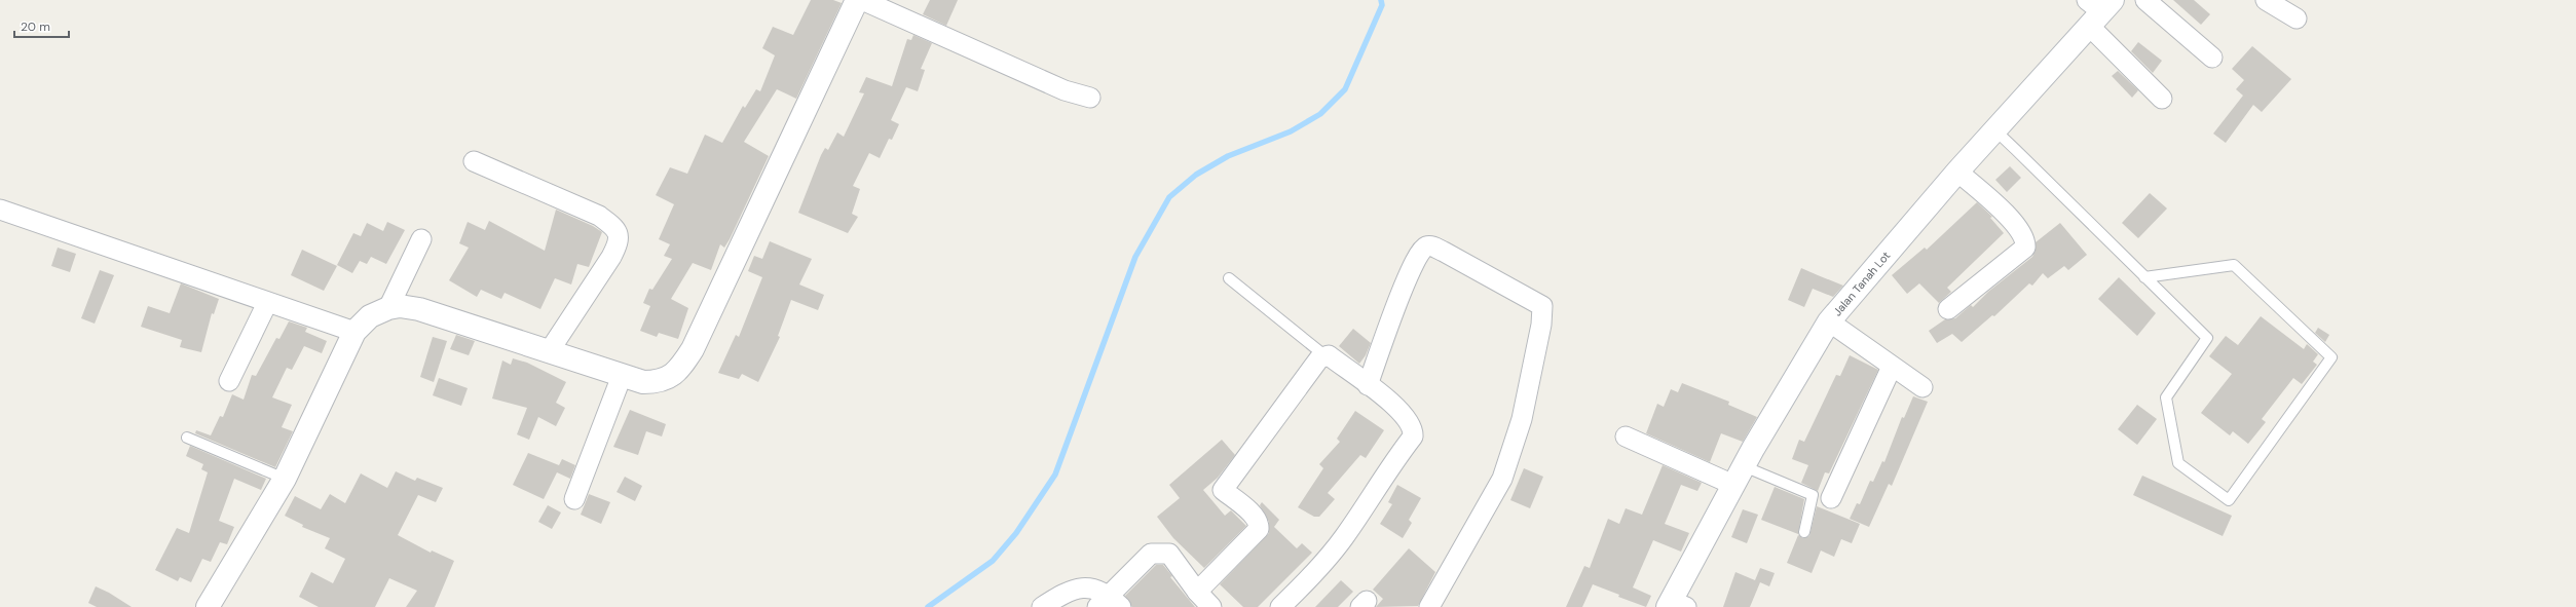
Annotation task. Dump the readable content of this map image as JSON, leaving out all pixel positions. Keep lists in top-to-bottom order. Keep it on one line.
{"streets":{"street":["Jalan Tanah Lot"]},"scale_bar":"20 m"}
